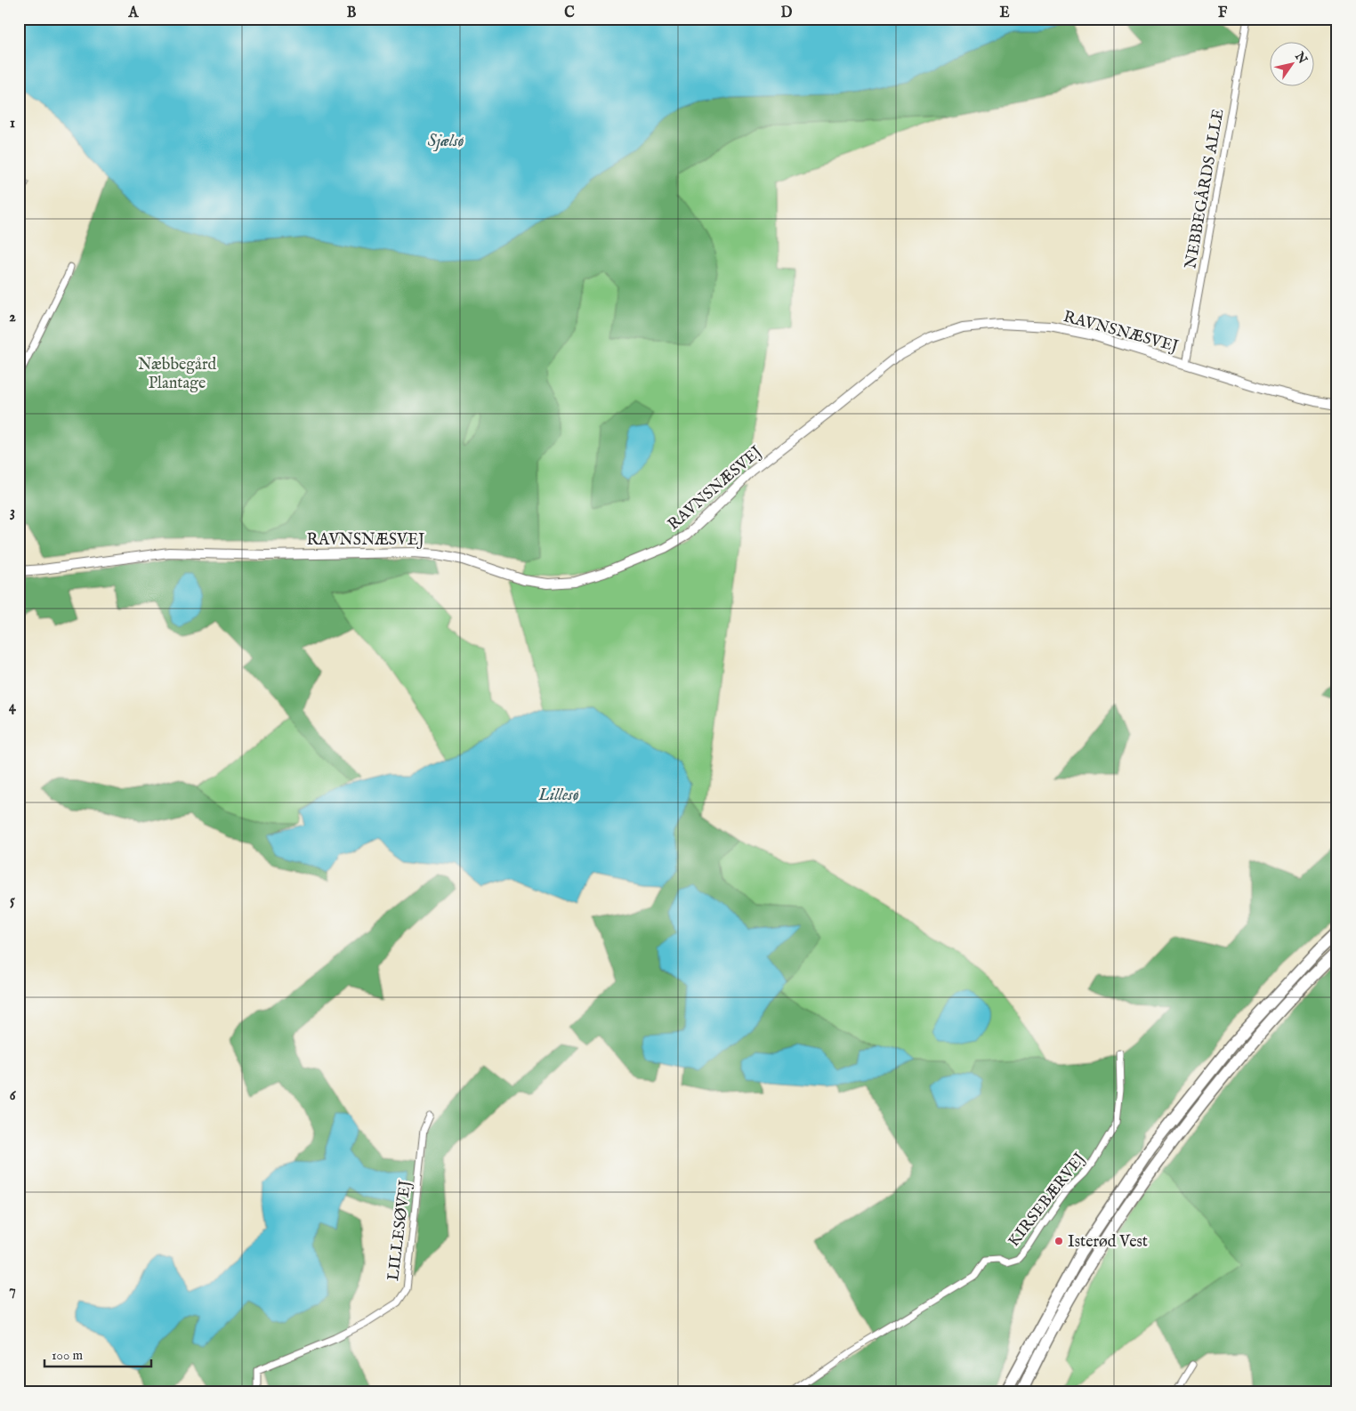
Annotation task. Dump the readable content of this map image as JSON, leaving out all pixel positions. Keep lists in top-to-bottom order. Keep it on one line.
{"streets":{"main road":["RAVNSNÆSVEJ"],"street":["NEBBEGÅRDS ALLE","KIRSEBÆRVEJ","LILLESØVEJ"]},"crossings":[["NEBBEGÅRDS ALLE","RAVNSNÆSVEJ"]],"water":["Sjælsø","Lillesø"],"parks":["Næbbegård Plantage"],"places":["Isterød Vest"],"scale_bar":"100 m","north":"top right","grid":{"columns":["A","B","C","D","E","F"],"rows":["1","2","3","4","5","6","7"]}}
